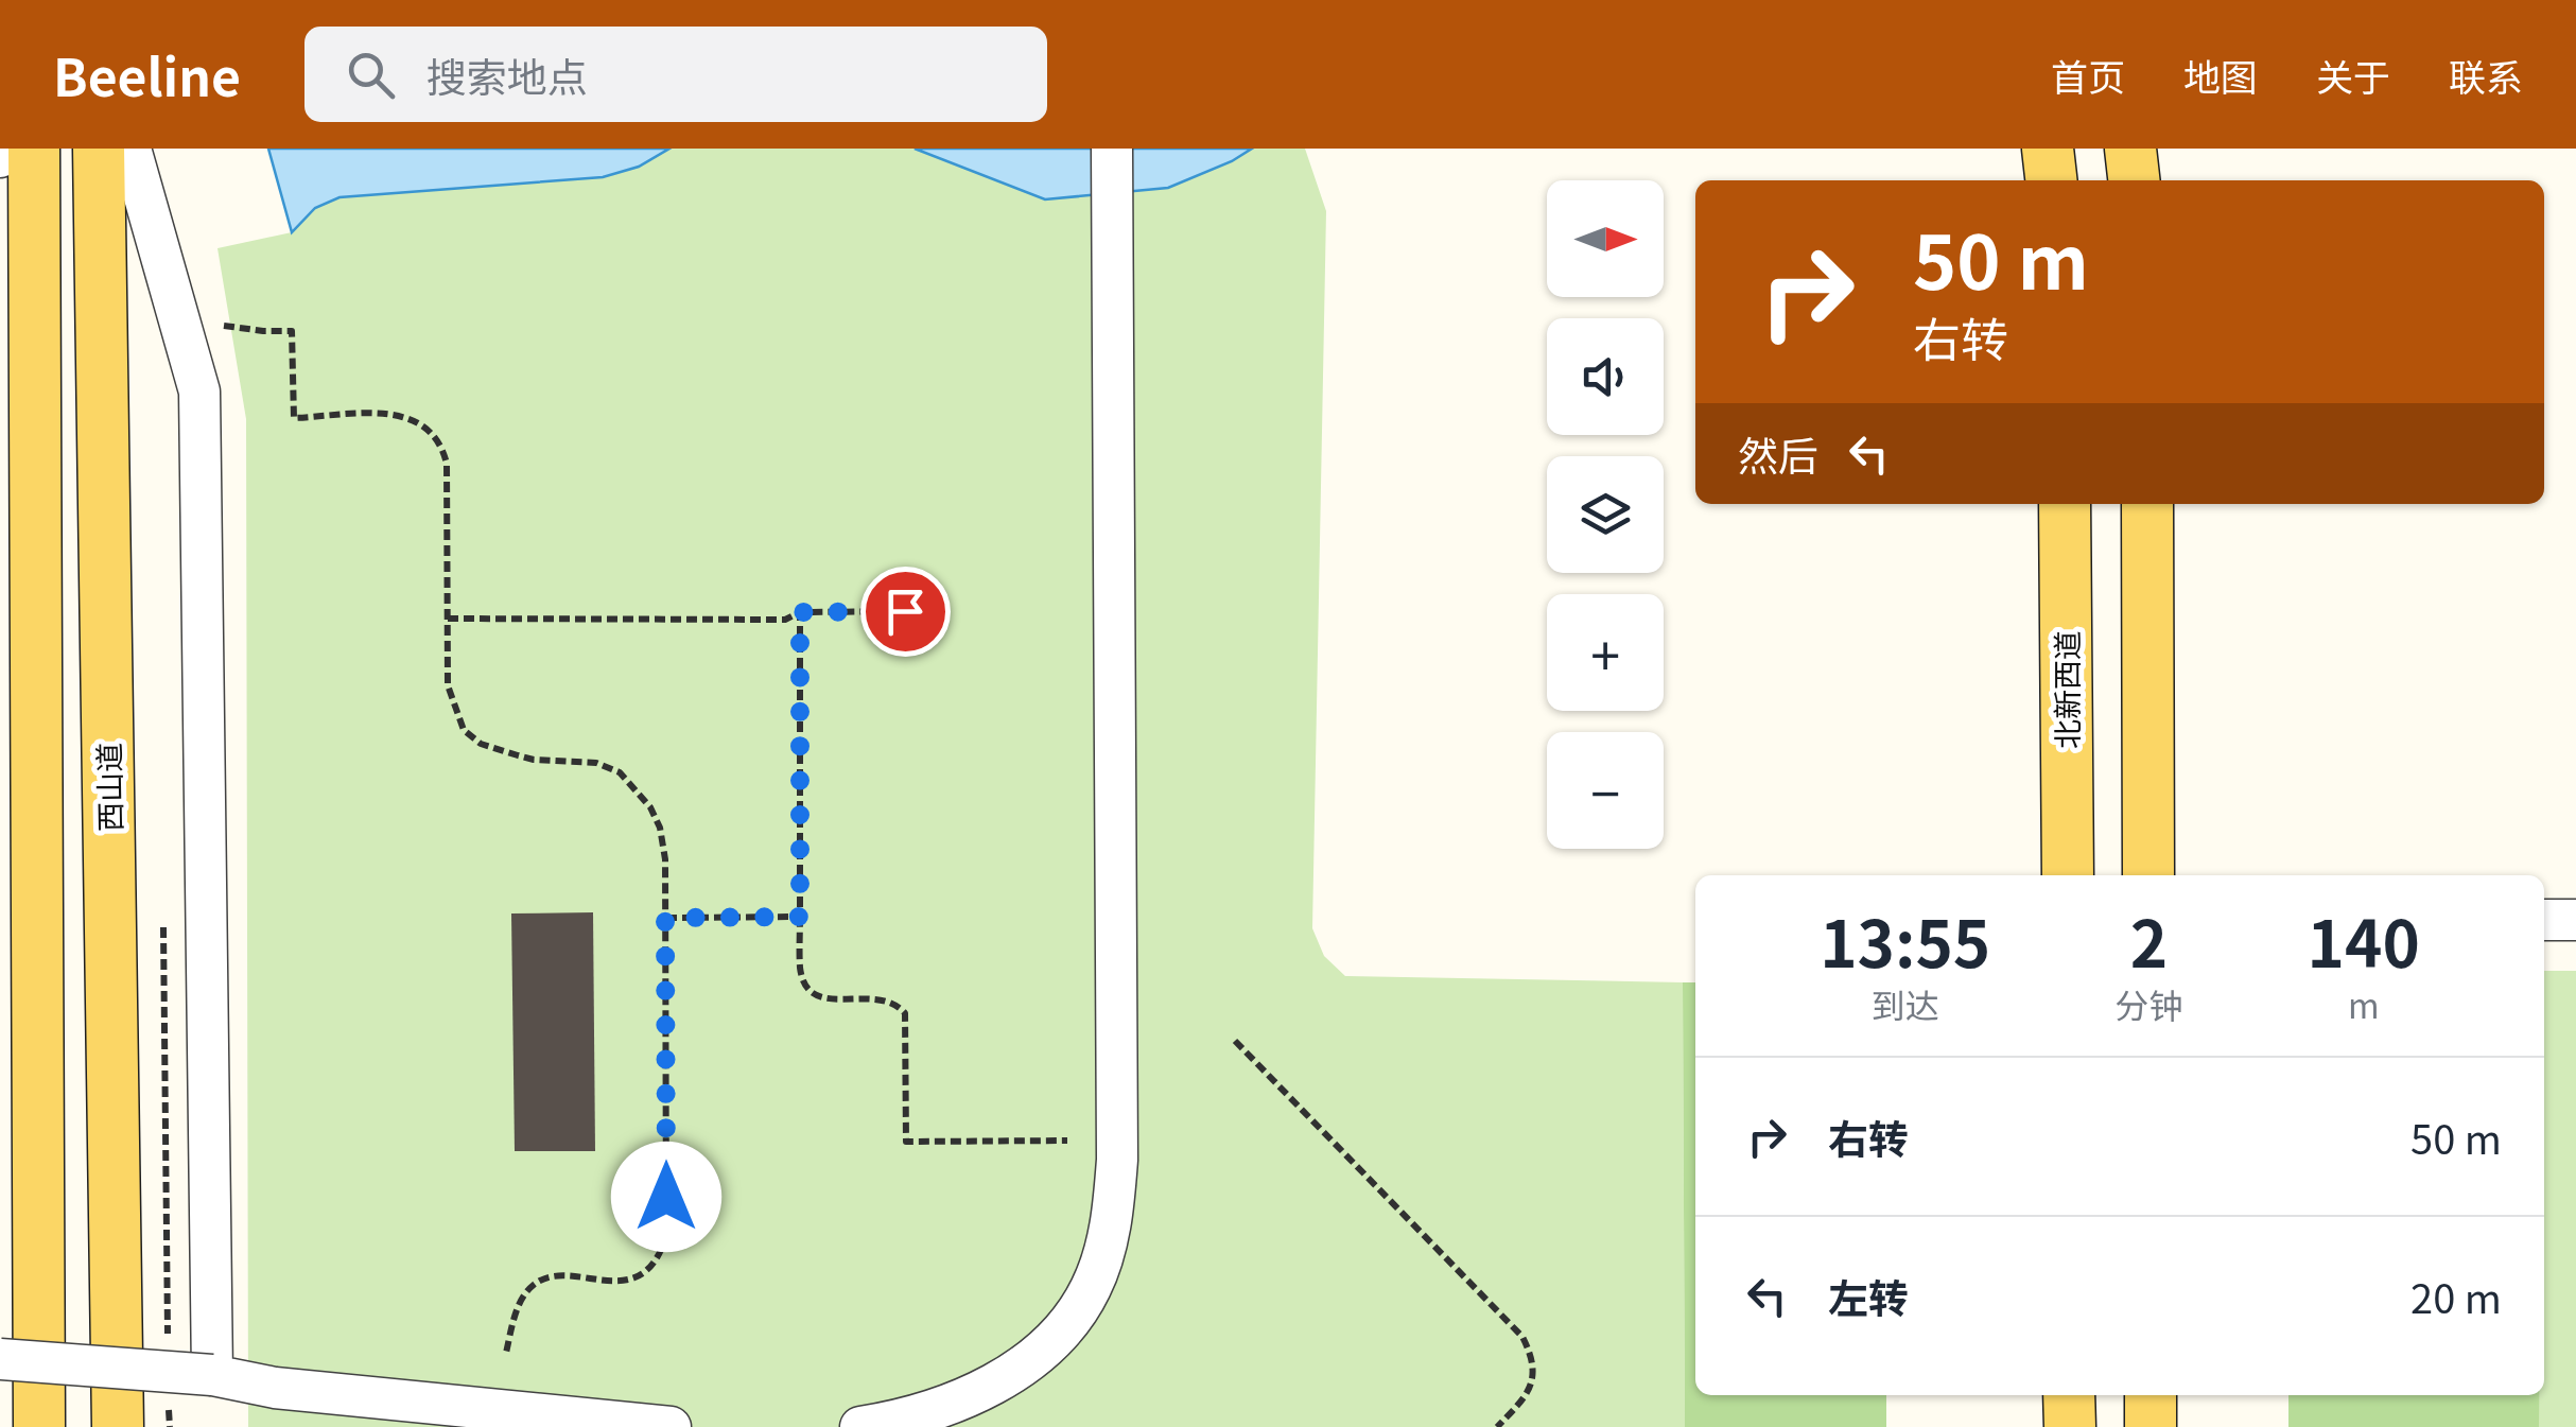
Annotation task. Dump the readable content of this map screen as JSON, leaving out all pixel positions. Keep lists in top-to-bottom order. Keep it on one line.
{"streets":{"main road":["北新西道","西山道"]},"north":"right","page":{"header":"Beeline","search":"搜索地点","nav":["首页","地图","关于","联系"],"map_buttons":["+","−"],"turn":["50 m","右转"],"then":"然后","eta":["13:55","到达","2","分钟","140","m"],"list":[{"name":"右转","value":"50 m"},{"name":"左转","value":"20 m"}]}}
